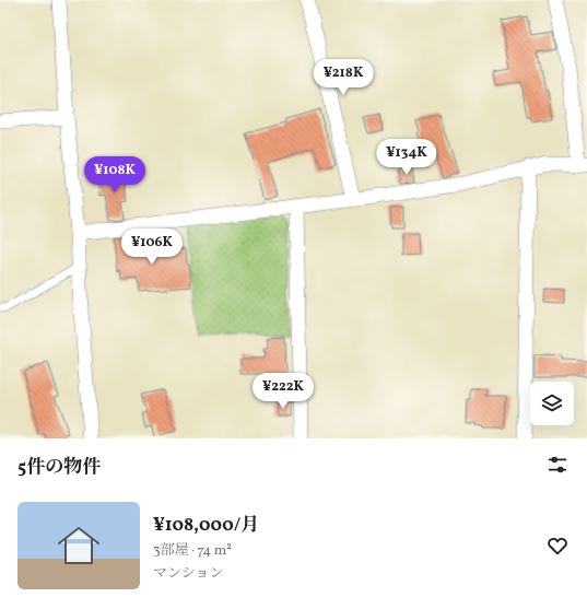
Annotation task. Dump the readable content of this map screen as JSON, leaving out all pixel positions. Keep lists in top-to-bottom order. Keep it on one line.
{"page":{"price":["¥218K","¥134K","¥108K","¥106K","¥222K"],"heading":"5件の物件","list":[{"name":"¥108,000/月","note":"3部屋 · 74 m² · マンション"}]}}
